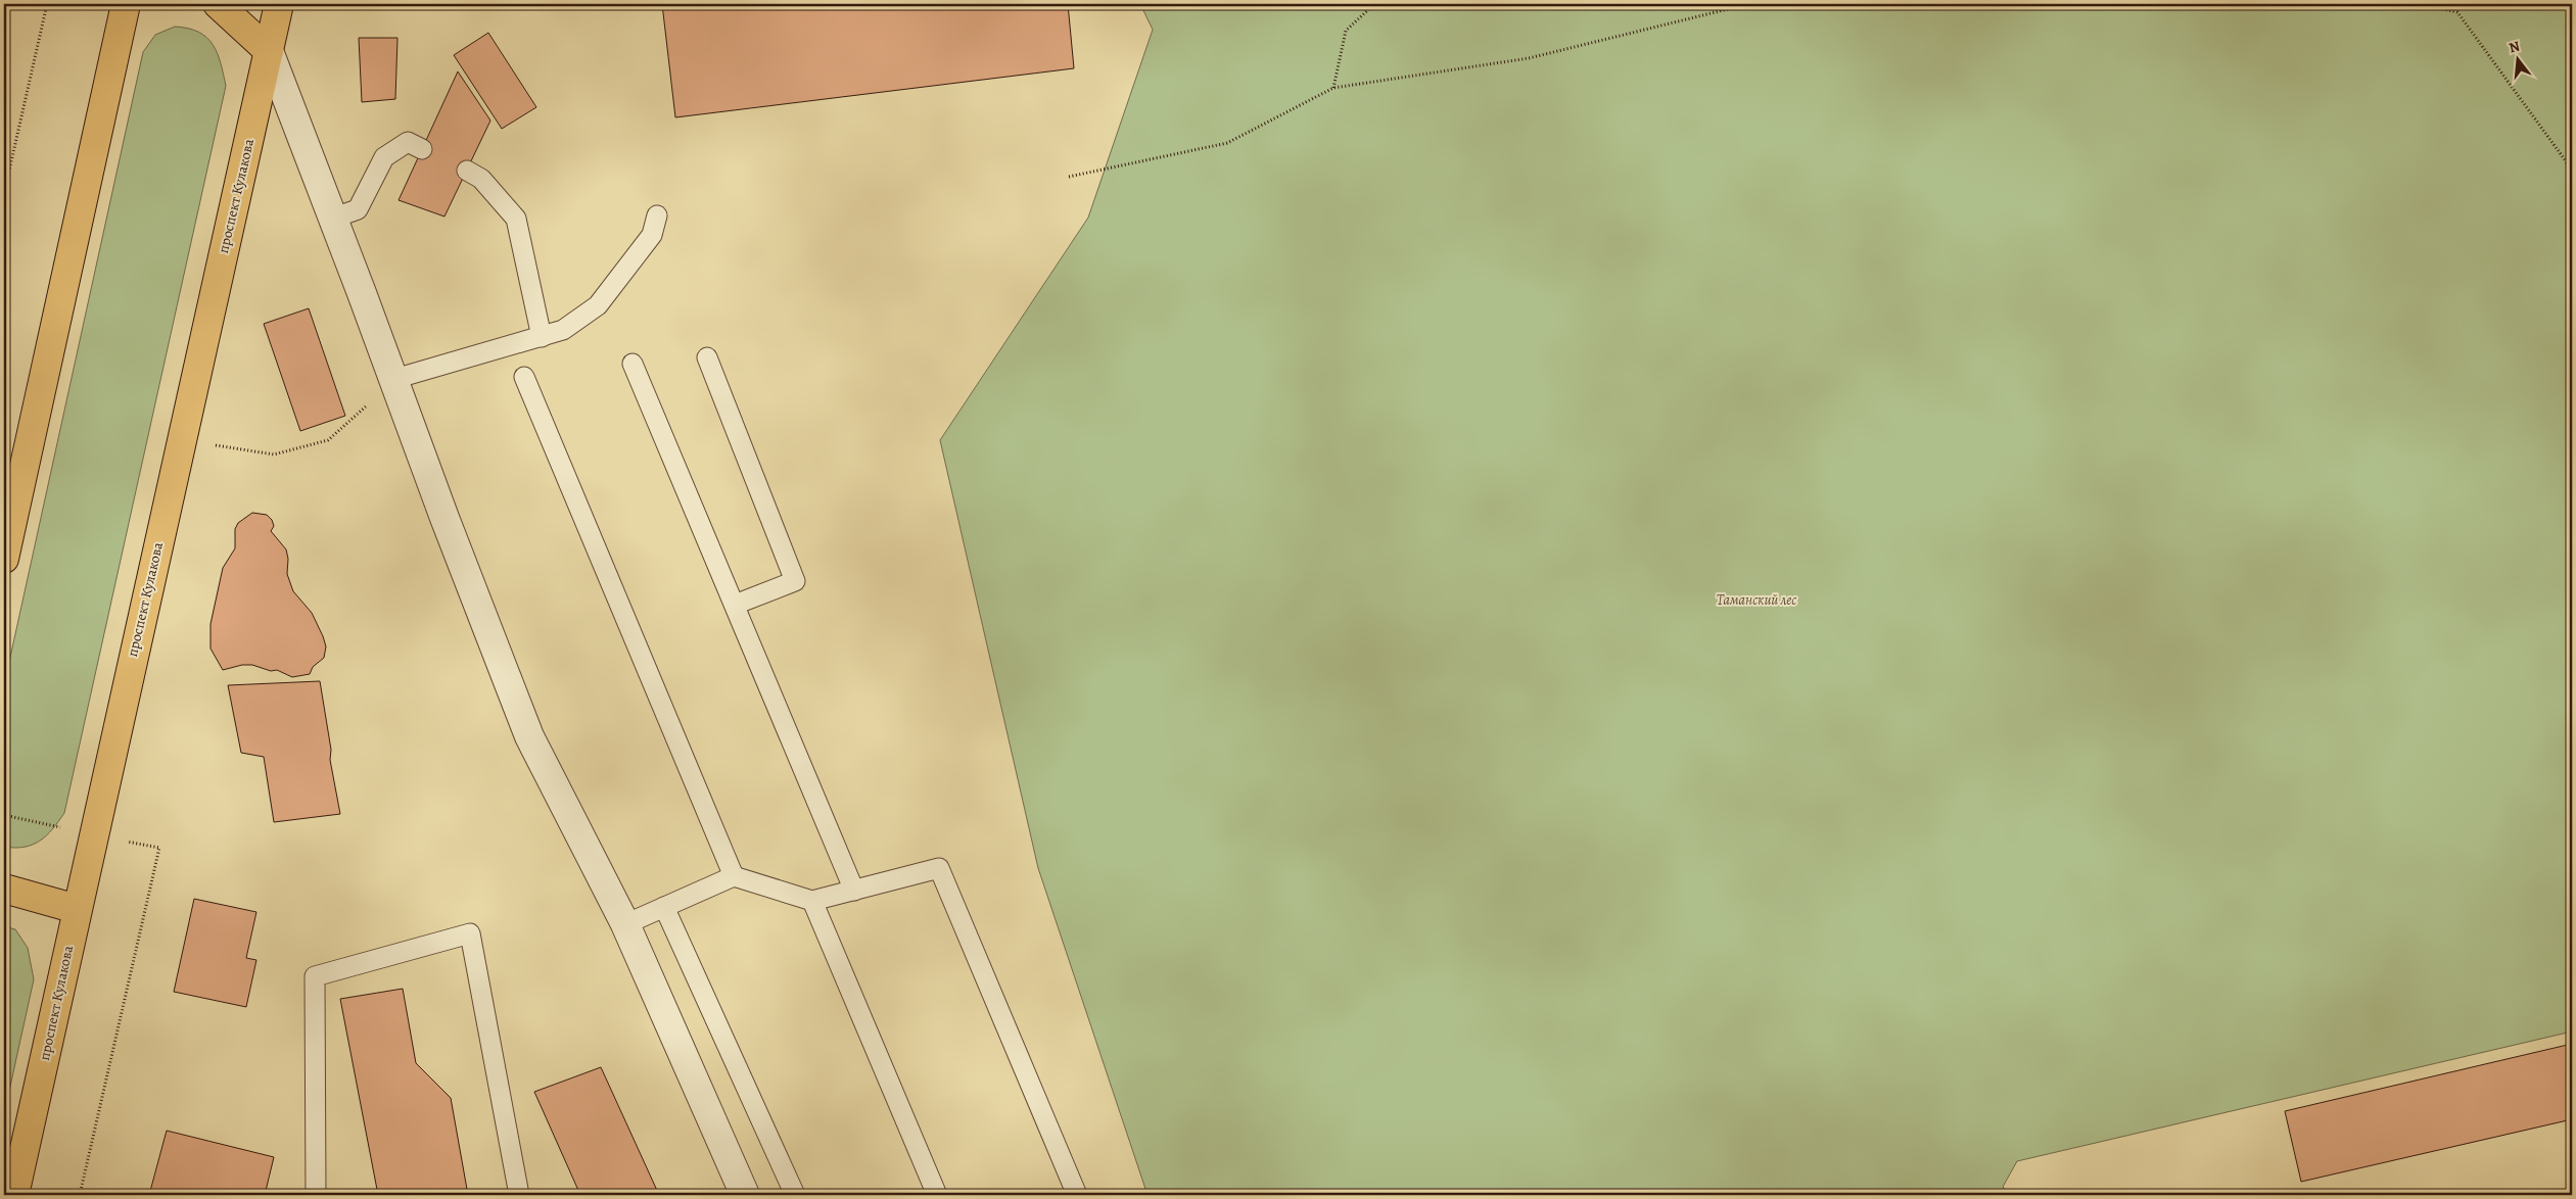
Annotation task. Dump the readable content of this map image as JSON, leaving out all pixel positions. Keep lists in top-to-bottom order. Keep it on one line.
{"streets":{"main road":["проспект Кулакова"]},"parks":["Таманский лес"],"north":"top"}
